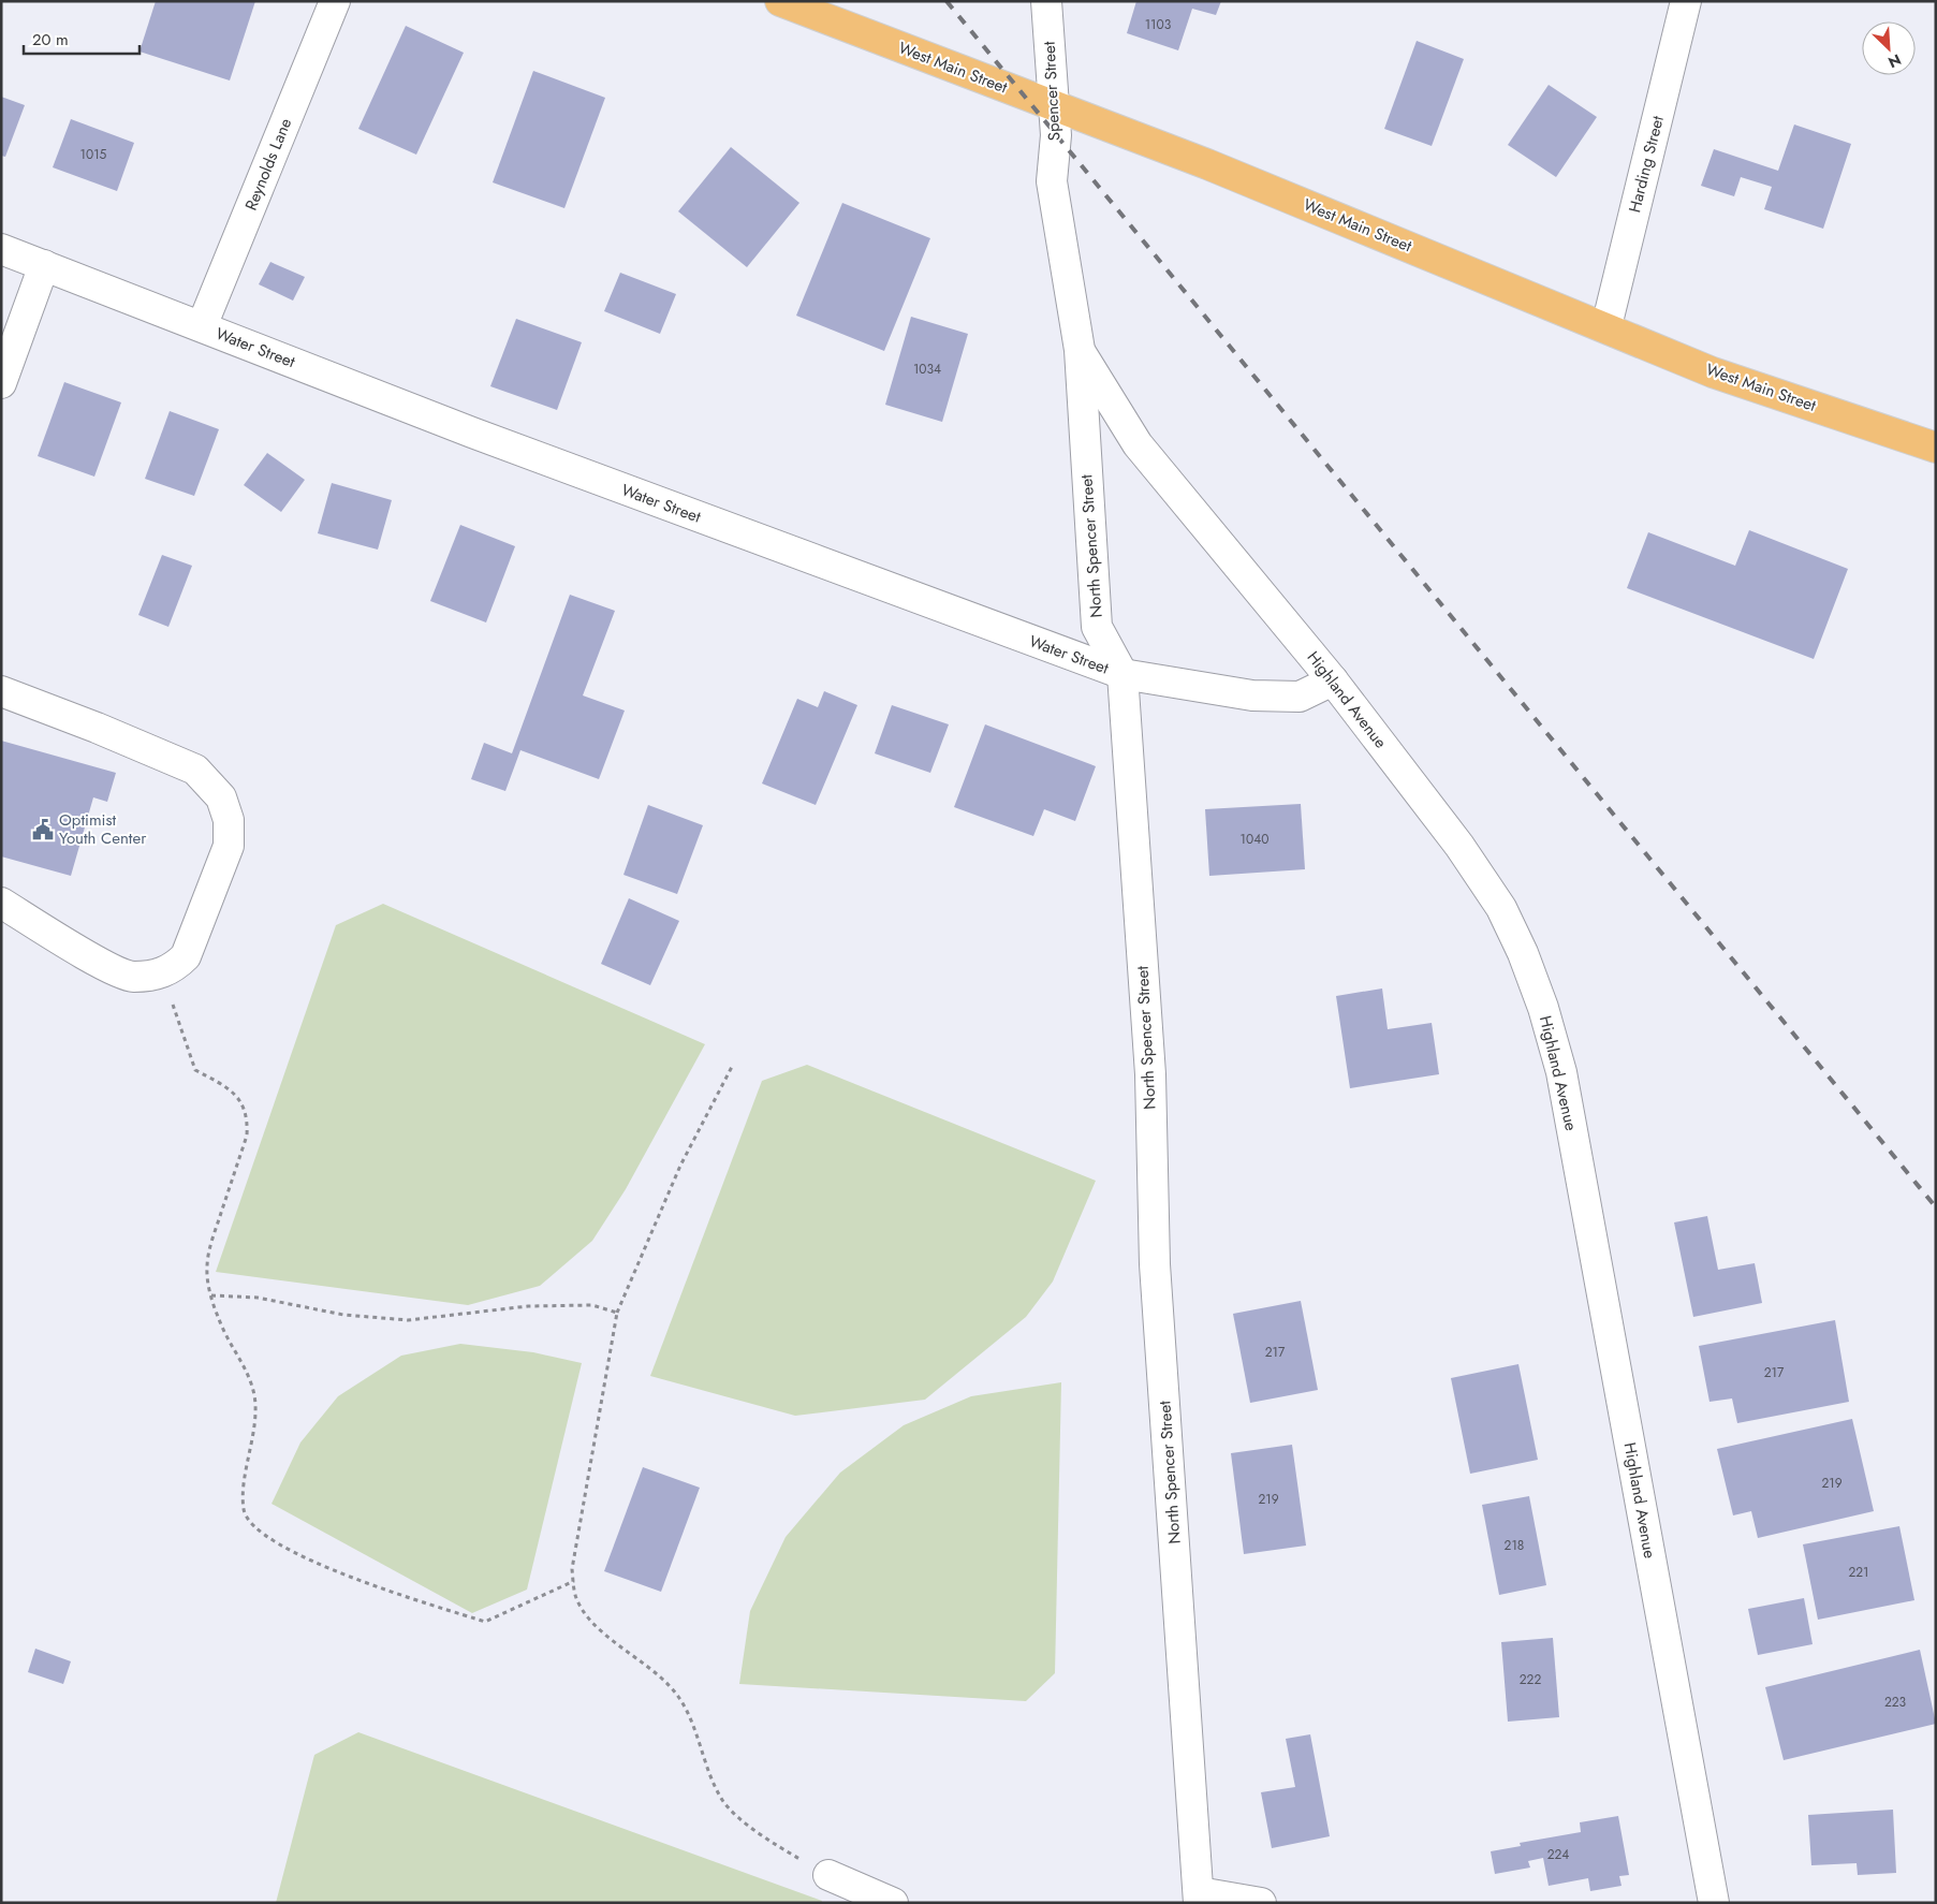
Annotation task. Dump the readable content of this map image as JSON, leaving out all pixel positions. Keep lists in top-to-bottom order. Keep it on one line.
{"streets":{"main road":["West Main Street"],"street":["Spencer Street","Reynolds Lane","Harding Street","Water Street","North Spencer Street","Highland Avenue"]},"crossings":[["West Main Street","Spencer Street"],["West Main Street","Harding Street"],["Spencer Street","North Spencer Street"],["Reynolds Lane","Water Street"],["Water Street","North Spencer Street"],["Water Street","Highland Avenue"],["North Spencer Street","Highland Avenue"]],"places":{"public building":["Optimist Youth Center"]},"house_numbers":["1103","1015","1034","1040","217","217","219","219","218","221","222","223","224"],"scale_bar":"20 m","north":"bottom right"}
